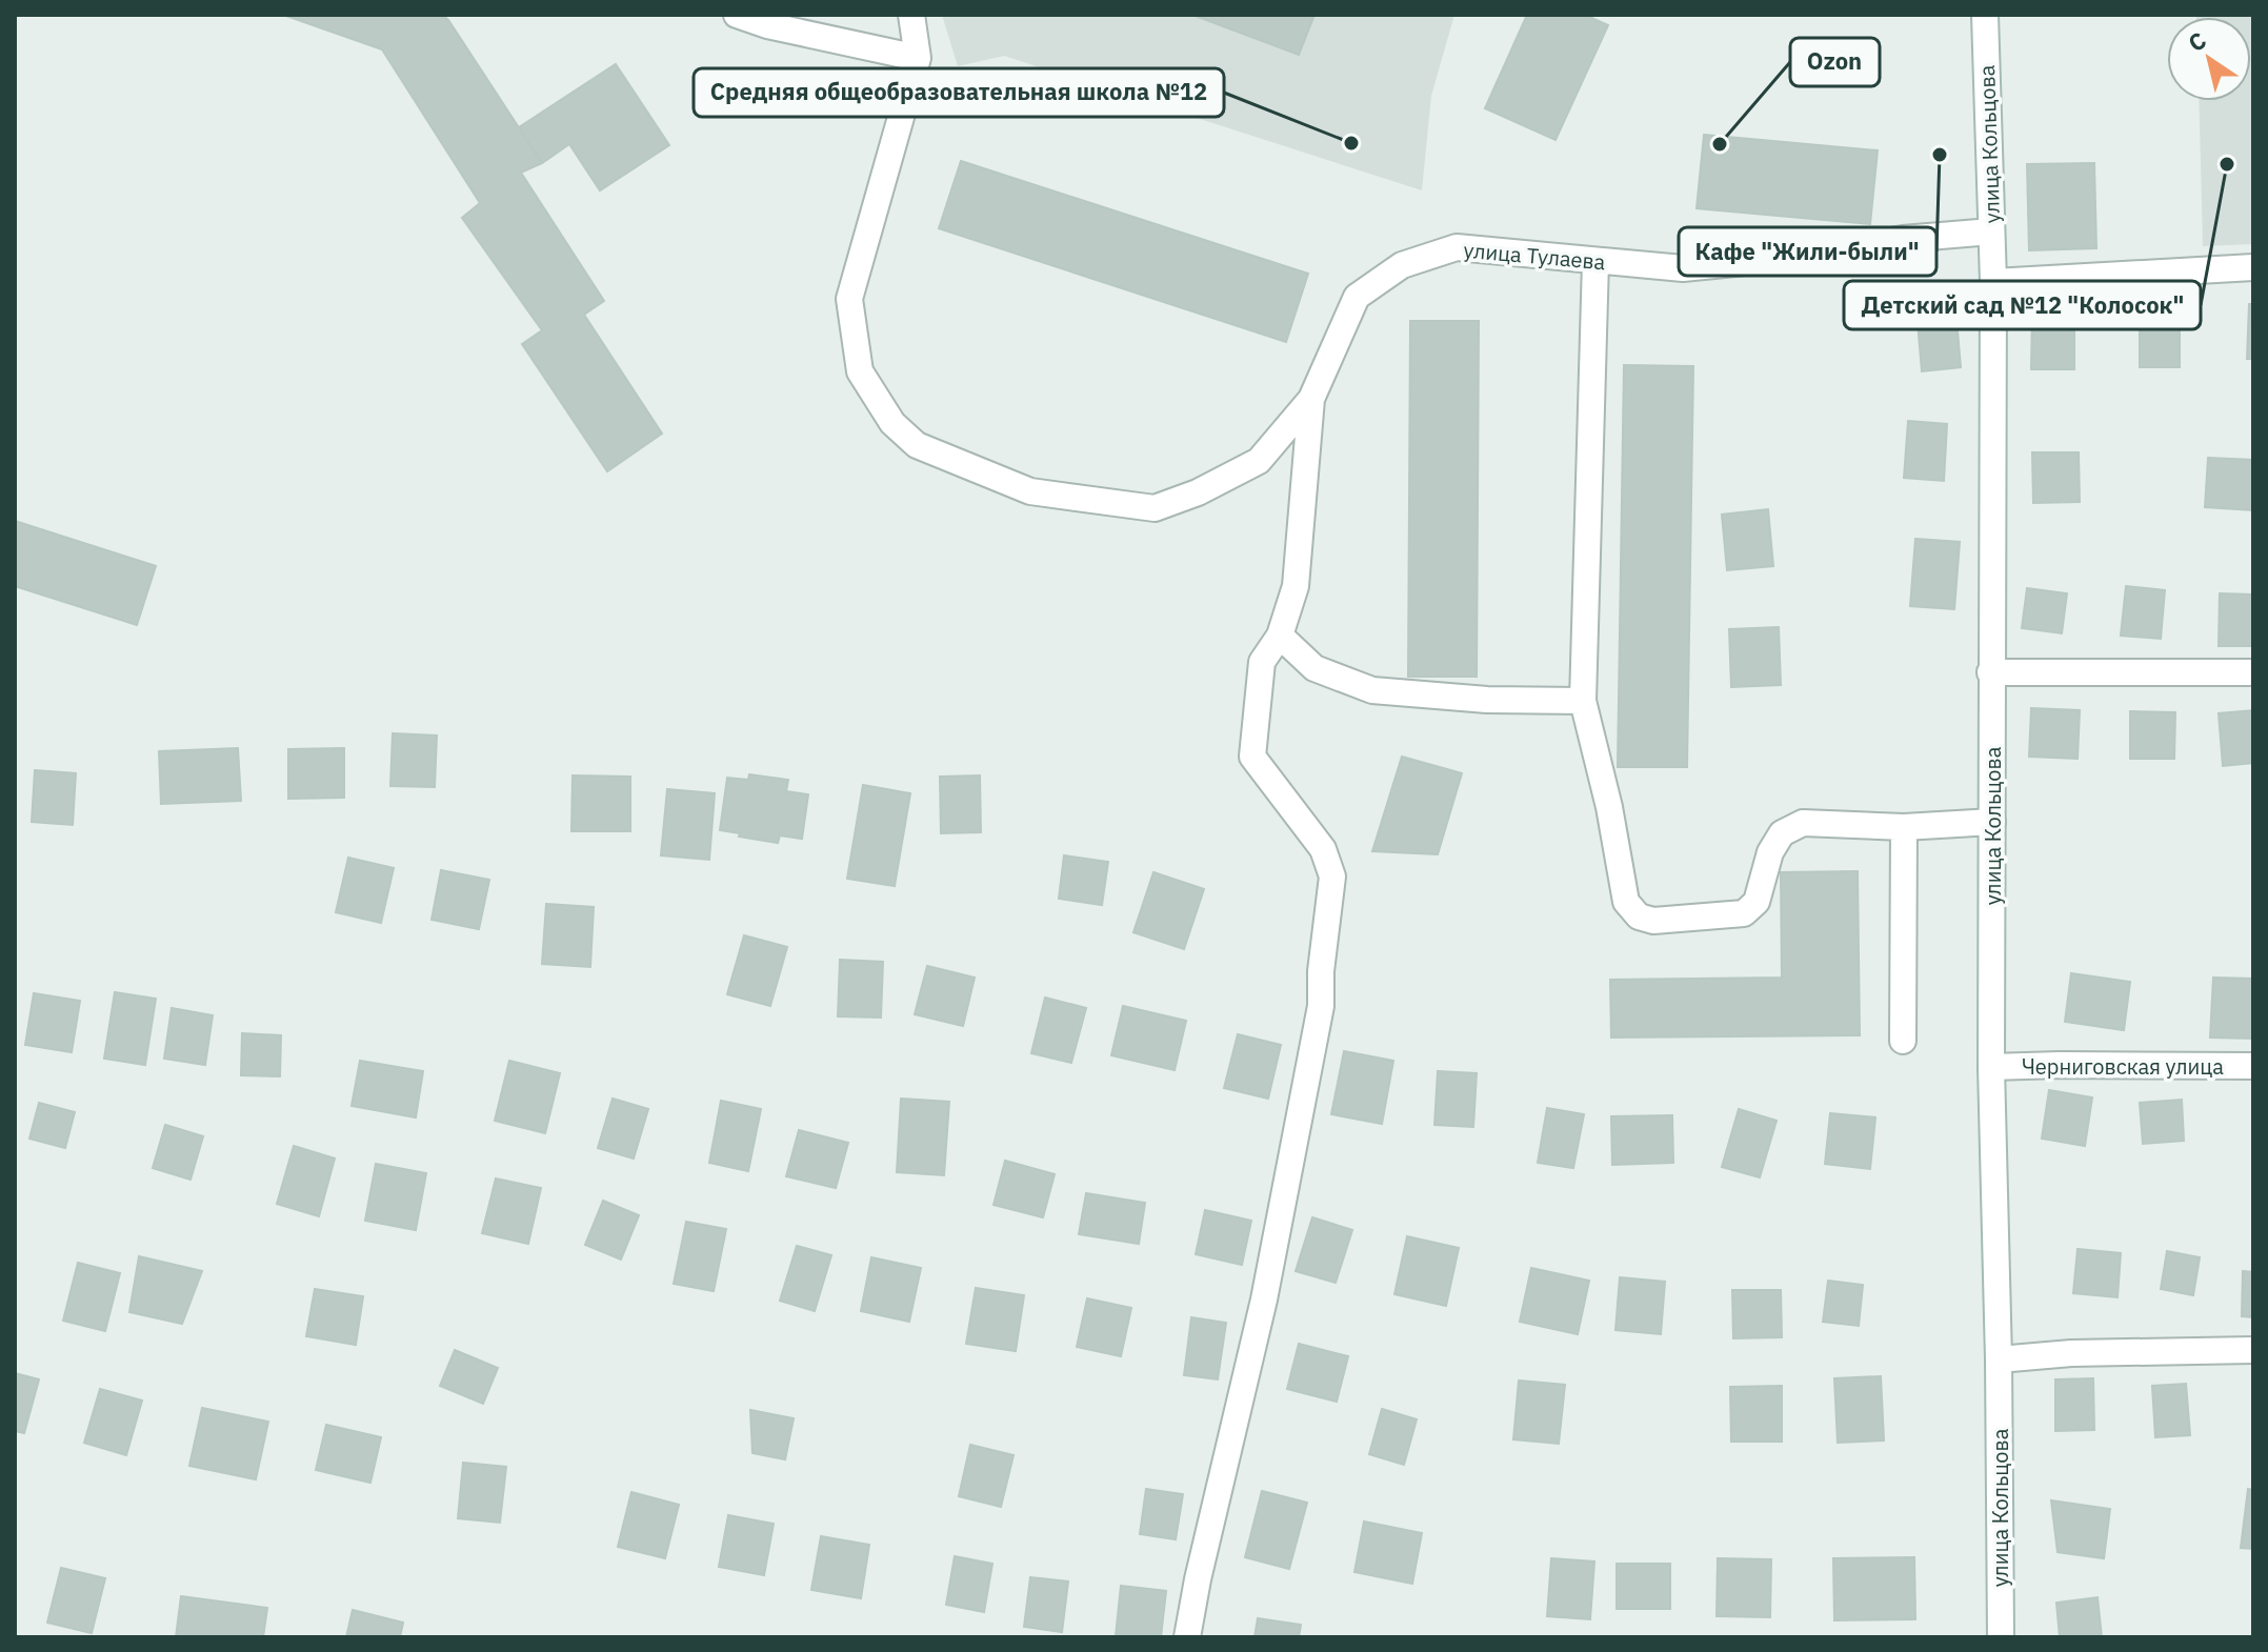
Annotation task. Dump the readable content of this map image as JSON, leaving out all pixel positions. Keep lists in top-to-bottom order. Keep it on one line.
{"streets":{"street":["улица Кольцова","улица Тулаева","Черниговская улица"]},"crossings":[["улица Кольцова","улица Тулаева"],["улица Кольцова","Черниговская улица"]],"places":["Средняя общеобразовательная школа №12","Ozon","Кафе \"Жили-были\"","Детский сад №12 \"Колосок\""],"north":"top left"}
